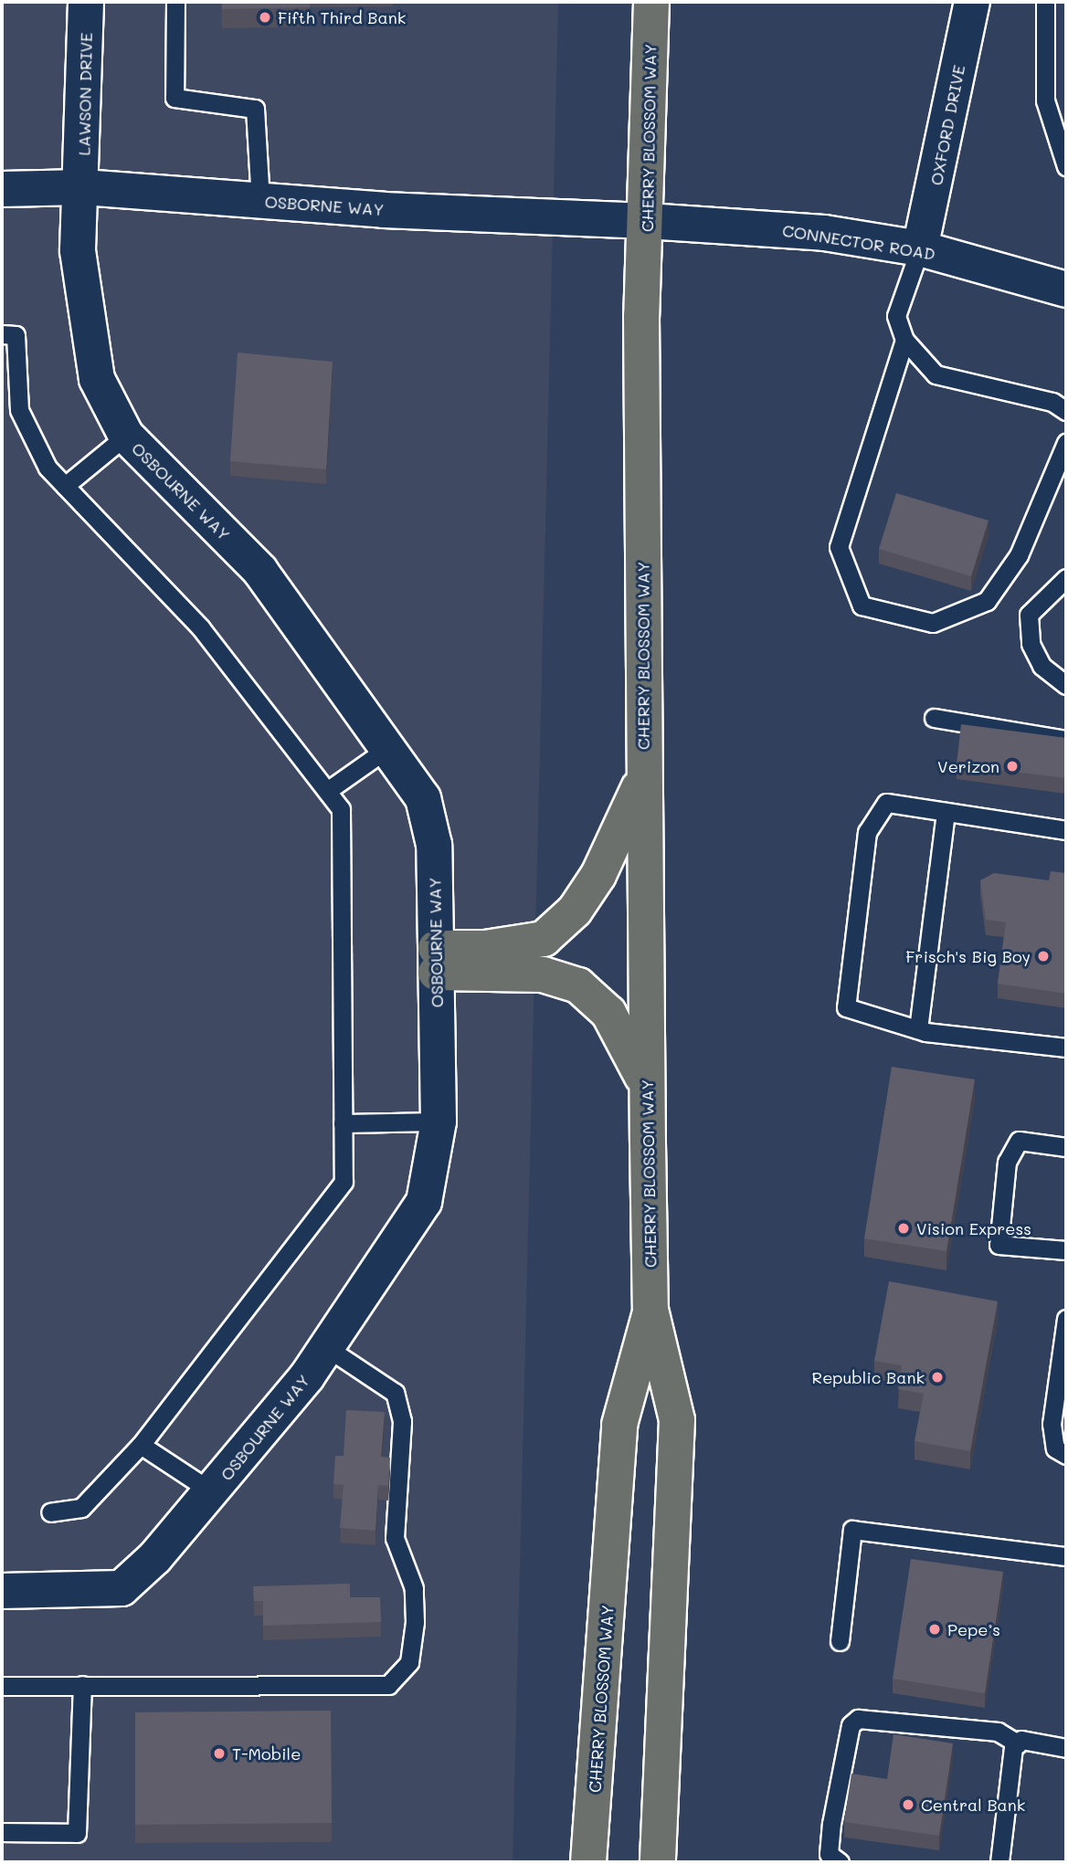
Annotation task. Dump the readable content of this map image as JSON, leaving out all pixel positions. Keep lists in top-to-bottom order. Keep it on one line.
{"streets":{"main road":["CHERRY BLOSSOM WAY"],"street":["LAWSON DRIVE","OXFORD DRIVE","OSBORNE WAY","CONNECTOR ROAD","OSBOURNE WAY"]},"crossings":[["LAWSON DRIVE","OSBORNE WAY"],["LAWSON DRIVE","OSBOURNE WAY"],["OXFORD DRIVE","CONNECTOR ROAD"],["CHERRY BLOSSOM WAY","OSBORNE WAY"],["CHERRY BLOSSOM WAY","CONNECTOR ROAD"],["OSBORNE WAY","CONNECTOR ROAD"],["OSBORNE WAY","OSBOURNE WAY"]],"places":["Fifth Third Bank","Verizon","Frisch's Big Boy","Vision Express","Republic Bank","Pepe’s","T-Mobile","Central Bank"]}
